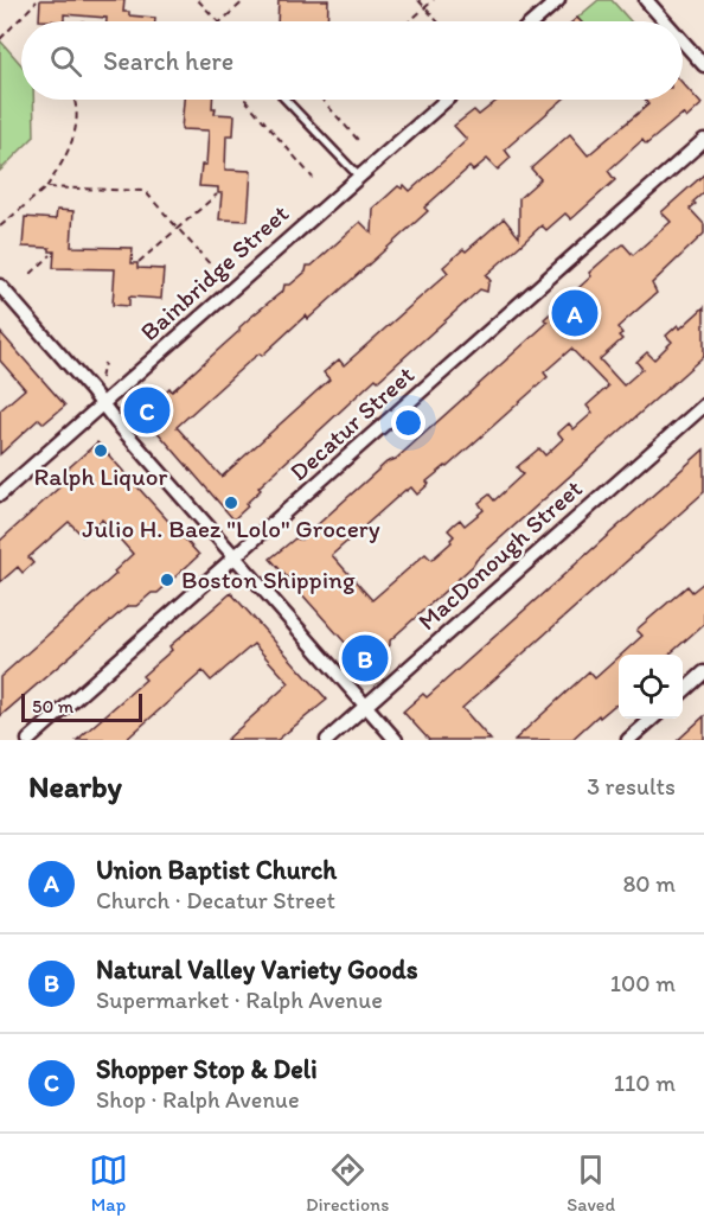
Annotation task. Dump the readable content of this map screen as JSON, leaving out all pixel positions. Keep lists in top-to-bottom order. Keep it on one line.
{"streets":{"street":["Bainbridge Street","Decatur Street","MacDonough Street"]},"places":["Ralph Liquor","Julio H. Baez \"Lolo\" Grocery","Boston Shipping"],"scale_bar":"50 m","page":{"search":"Search here","pins":["A","C","B"],"scale":"50 m","heading":["Nearby","3 results"],"list":[{"mark":"A","name":"Union Baptist Church","note":"Church · Decatur Street","value":"80 m"},{"mark":"B","name":"Natural Valley Variety Goods","note":"Supermarket · Ralph Avenue","value":"100 m"},{"mark":"C","name":"Shopper Stop & Deli","note":"Shop · Ralph Avenue","value":"110 m"}],"nav":["Map","Directions","Saved"]}}
